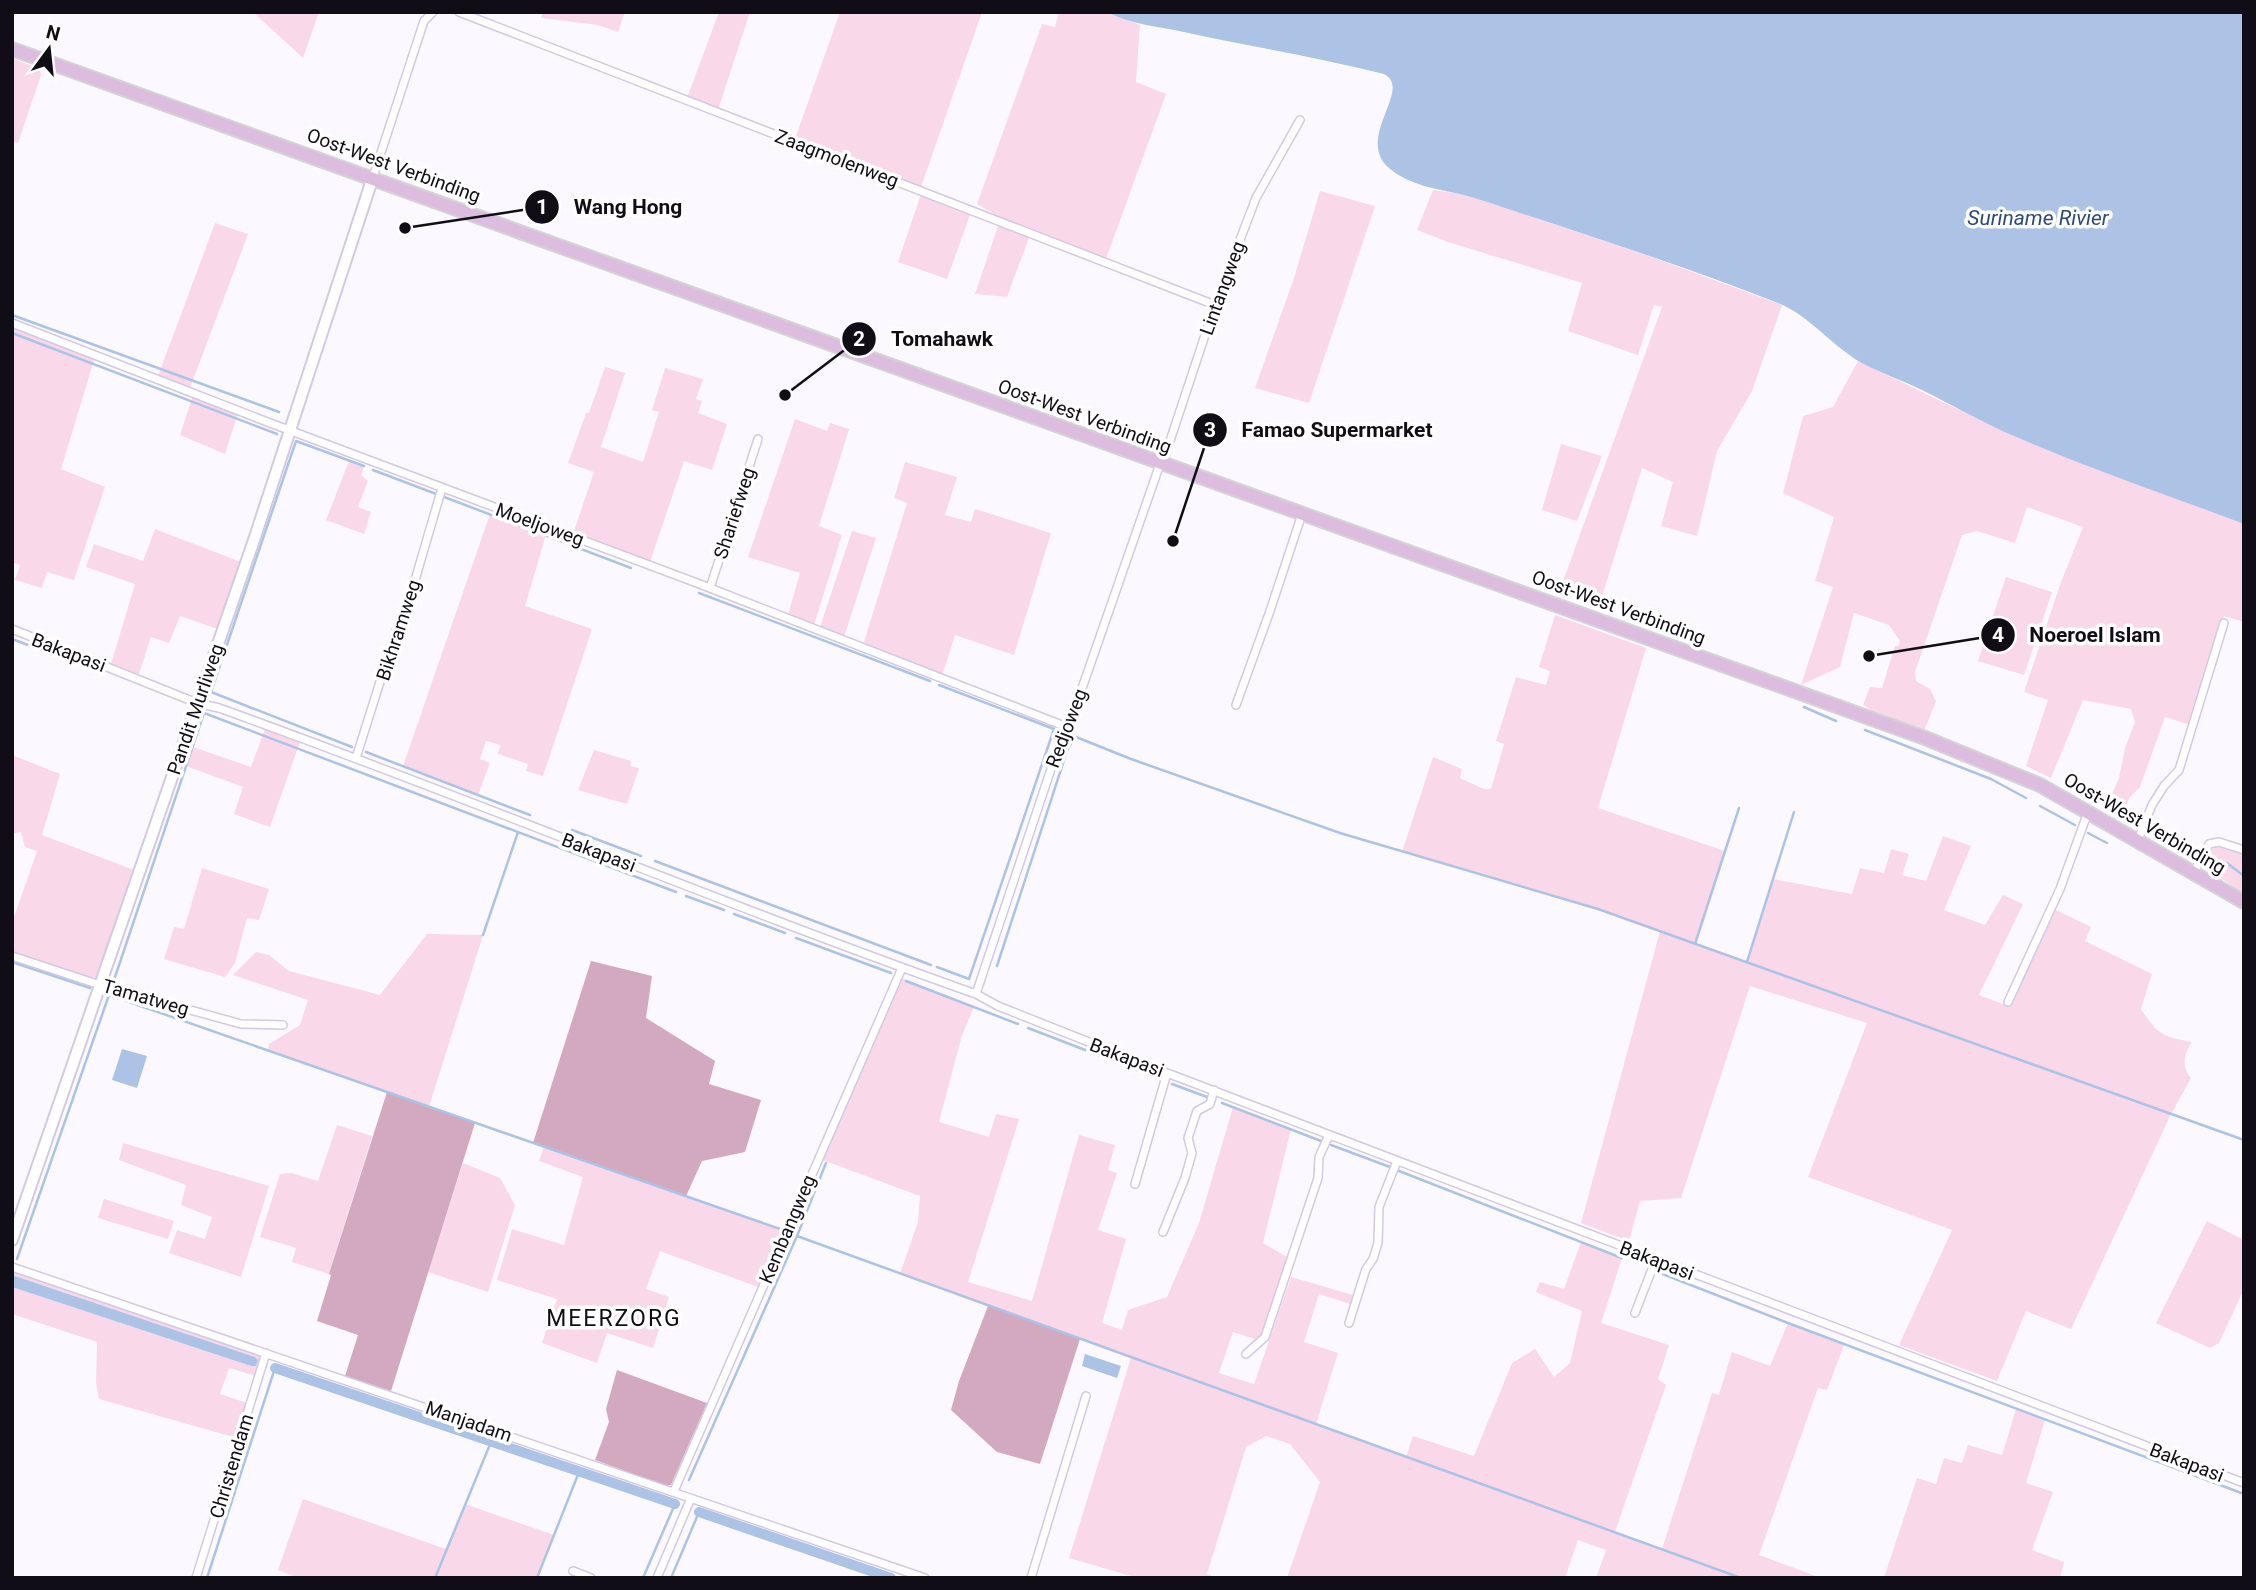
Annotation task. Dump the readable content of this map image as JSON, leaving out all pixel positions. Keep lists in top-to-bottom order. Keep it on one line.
{"streets":{"main road":["Oost-West Verbinding"],"street":["Zaagmolenweg","Lintangweg","Shariefweg","Moeljoweg","Bikhramweg","Bakapasi","Pandit Murliweg","Redjoweg","Tamatweg","Kembangweg","Manjadam","Christendam"]},"crossings":[["Zaagmolenweg","Lintangweg"],["Oost-West Verbinding","Lintangweg"],["Oost-West Verbinding","Pandit Murliweg"],["Oost-West Verbinding","Redjoweg"],["Lintangweg","Redjoweg"],["Shariefweg","Moeljoweg"],["Moeljoweg","Bikhramweg"],["Moeljoweg","Pandit Murliweg"],["Moeljoweg","Redjoweg"],["Bikhramweg","Bakapasi"],["Bakapasi","Pandit Murliweg"],["Bakapasi","Redjoweg"],["Bakapasi","Kembangweg"],["Pandit Murliweg","Tamatweg"],["Kembangweg","Manjadam"],["Manjadam","Christendam"]],"districts":["MEERZORG"],"water":["Suriname Rivier"],"places":["Wang Hong","Tomahawk","Famao Supermarket","Noeroel Islam"],"north":"top"}
